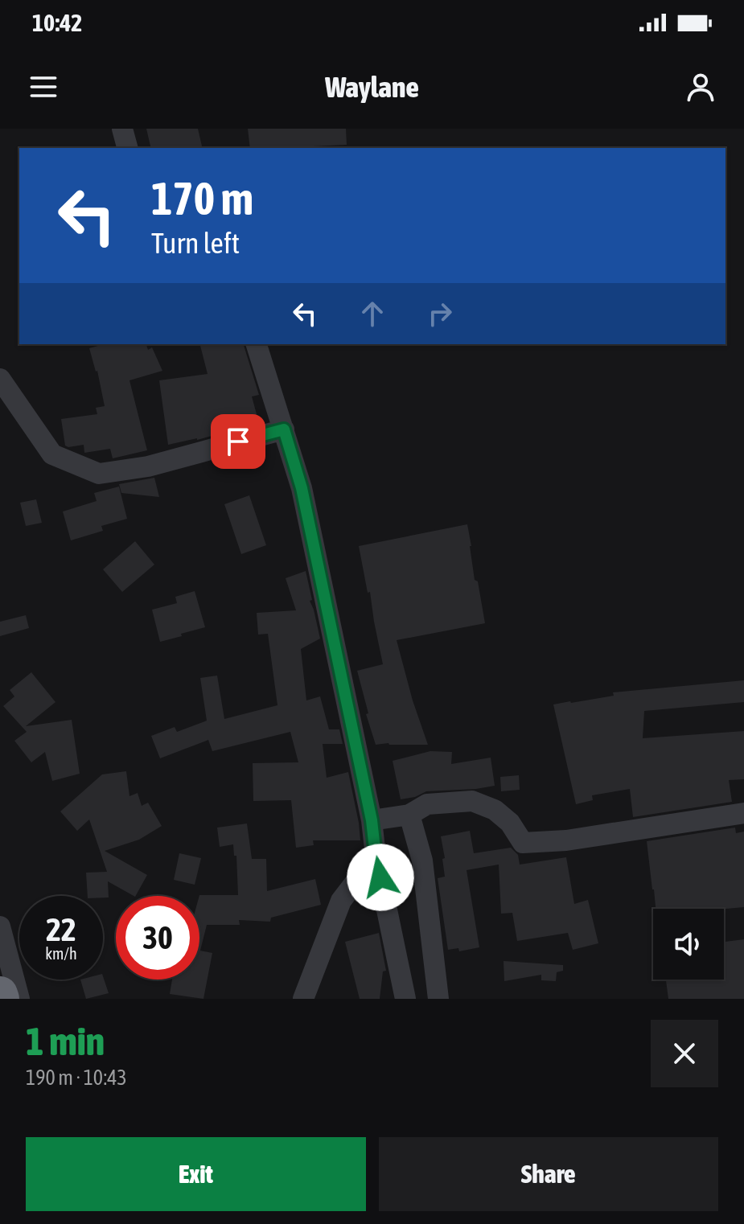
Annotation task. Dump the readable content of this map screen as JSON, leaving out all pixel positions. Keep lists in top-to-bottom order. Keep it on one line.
{"page":{"status":"10:42","header":"Waylane","turn":["170 m","Turn left"],"speed":"22 km/h","limit":"30","heading":["1 min","190 m · 10:43"],"buttons":["Exit","Share"]}}
